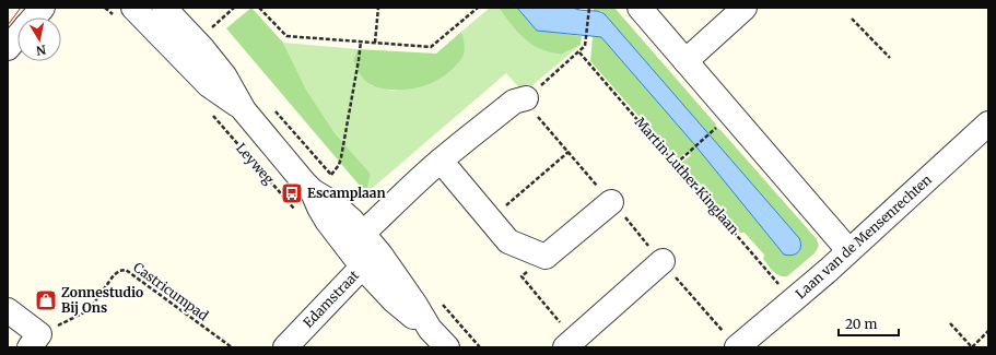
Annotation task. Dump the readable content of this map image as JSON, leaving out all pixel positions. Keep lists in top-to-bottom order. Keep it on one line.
{"streets":{"street":["Leyweg","Laan van de Mensenrechten","Edamstraat"],"path":["Martin Luther Kinglaan","Castricumpad"]},"crossings":[["Leyweg","Edamstraat"],["Martin Luther Kinglaan","Laan van de Mensenrechten"]],"places":{"bus stop":["Escamplaan"],"shop":["Zonnestudio Bij Ons"]},"scale_bar":"20 m","north":"bottom"}
